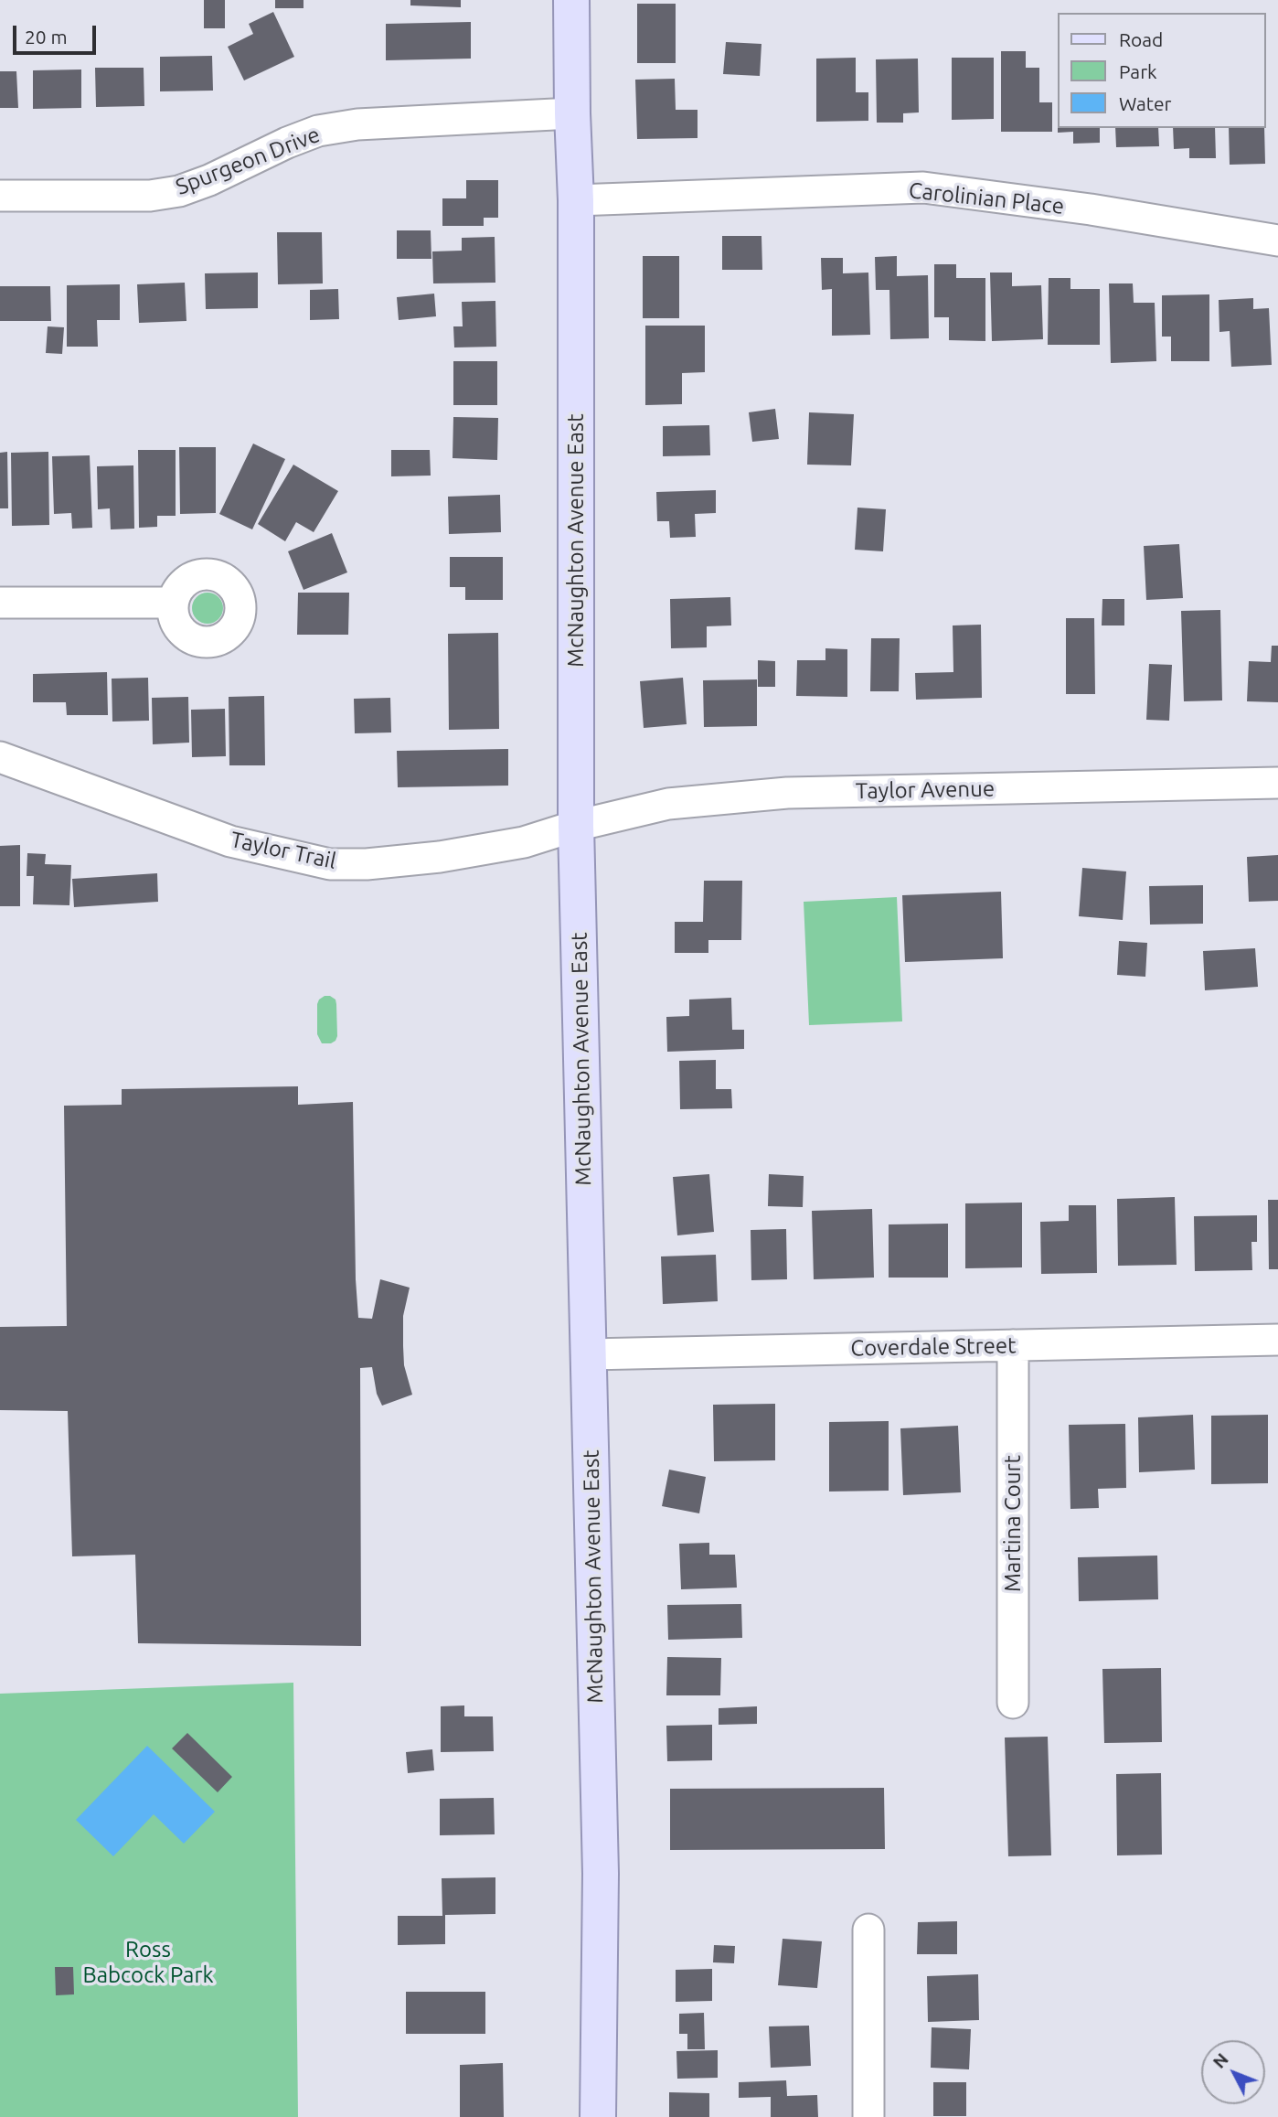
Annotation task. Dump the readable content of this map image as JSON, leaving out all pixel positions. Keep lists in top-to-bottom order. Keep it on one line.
{"streets":{"main road":["McNaughton Avenue East"],"street":["Spurgeon Drive","Carolinian Place","Taylor Avenue","Taylor Trail","Coverdale Street","Martina Court"]},"crossings":[["Spurgeon Drive","McNaughton Avenue East"],["Carolinian Place","McNaughton Avenue East"],["McNaughton Avenue East","Taylor Avenue"],["McNaughton Avenue East","Taylor Trail"],["McNaughton Avenue East","Coverdale Street"],["Taylor Avenue","Taylor Trail"],["Coverdale Street","Martina Court"]],"parks":["Ross Babcock Park"],"legend":["Road","Park","Water"],"scale_bar":"20 m","north":"top left"}
